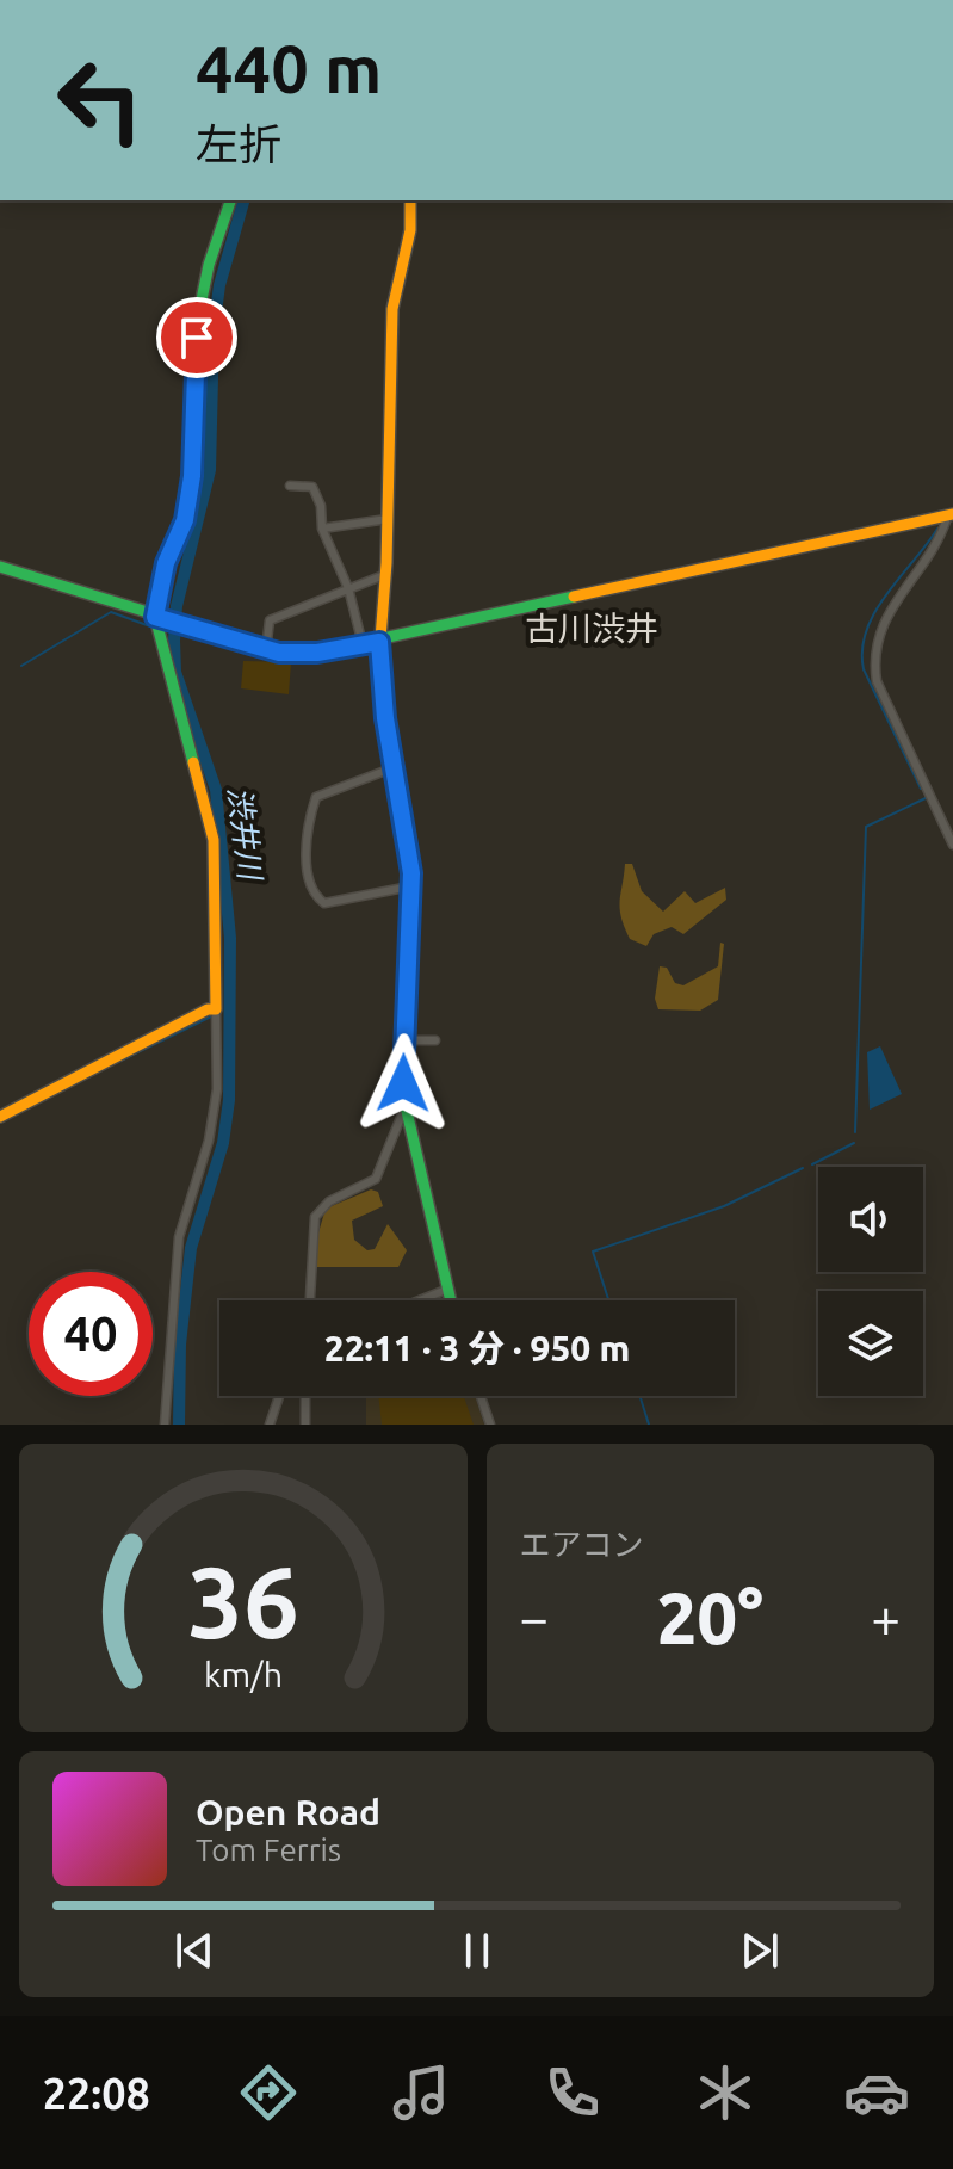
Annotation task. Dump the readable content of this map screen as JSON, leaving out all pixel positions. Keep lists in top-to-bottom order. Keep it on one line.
{"districts":["古川渋井"],"water":["渋井川"],"page":{"turn":["440 m","左折"],"limit":"40","trip":"22:11 · 3 分 · 950 m","tile":"エアコン","heat":["−","20°","+"],"song":["Open Road","Tom Ferris"],"tabs":"22:08","gauge":["36","km/h"]}}
